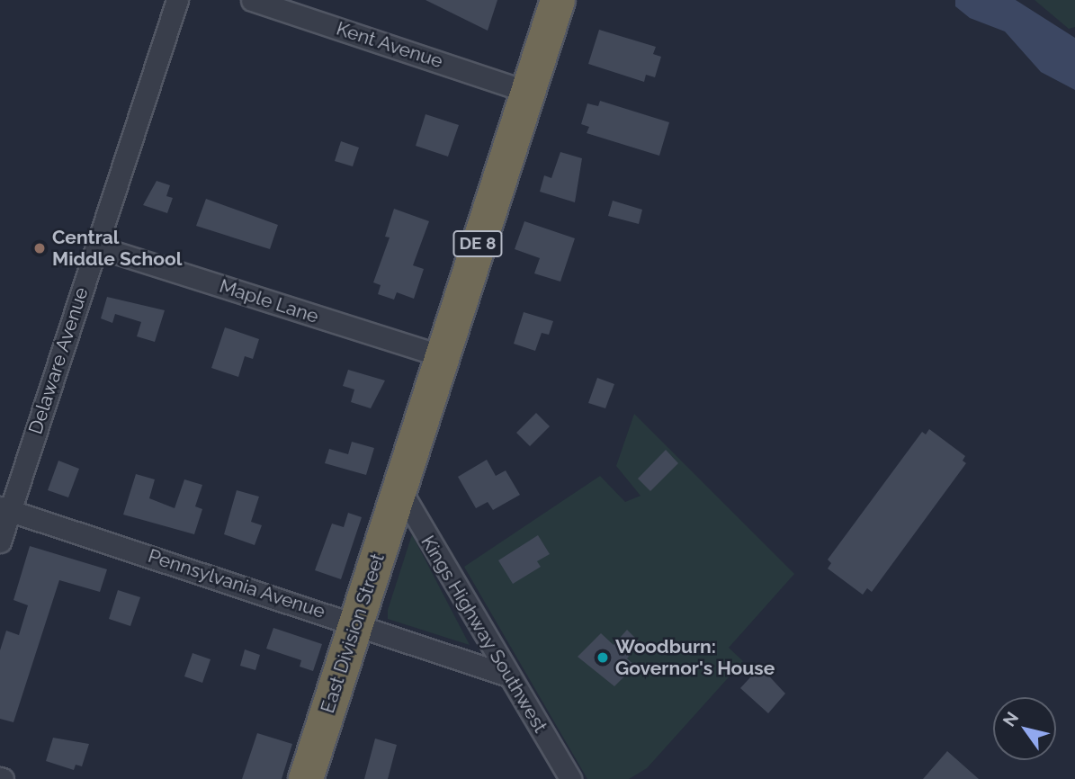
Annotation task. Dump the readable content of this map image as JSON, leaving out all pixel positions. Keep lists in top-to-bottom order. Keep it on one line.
{"streets":{"highway":["DE 8","East Division Street"],"street":["Kent Avenue","Maple Lane","Delaware Avenue","Pennsylvania Avenue","Kings Highway Southwest"]},"crossings":[["Kent Avenue","DE 8"],["DE 8","Maple Lane"],["DE 8","East Division Street"],["DE 8","Kings Highway Southwest"],["Maple Lane","Delaware Avenue"],["Delaware Avenue","Pennsylvania Avenue"],["Pennsylvania Avenue","East Division Street"],["Pennsylvania Avenue","Kings Highway Southwest"],["East Division Street","Kings Highway Southwest"]],"places":["Central Middle School","Woodburn: Governor's House"],"north":"top left"}
